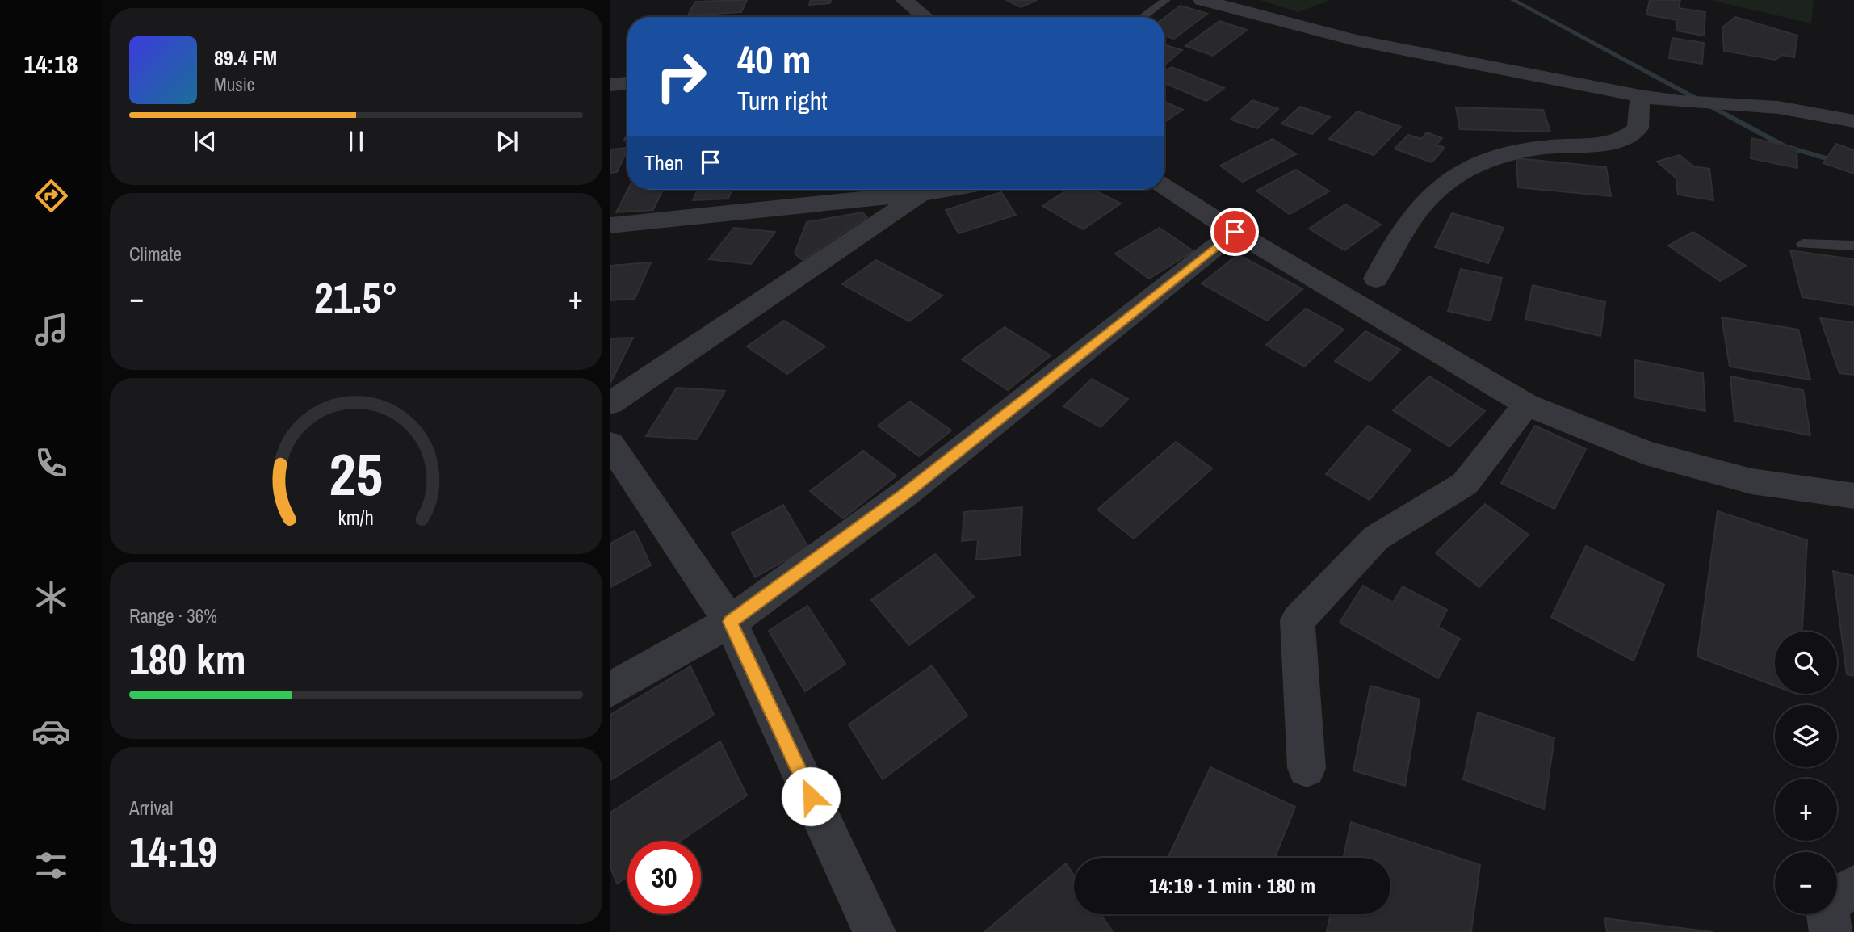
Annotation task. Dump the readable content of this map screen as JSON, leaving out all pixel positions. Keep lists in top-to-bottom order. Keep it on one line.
{"page":{"tabs":"14:18","turn":["40 m","Turn right"],"song":["89.4 FM","Music"],"then":"Then","tile":["Climate",["Range · 36%","180 km"],["Arrival","14:19"]],"heat":["−","21.5°","+"],"map_buttons":["+","−"],"limit":"30","trip":"14:19 · 1 min · 180 m","gauge":["25","km/h"]}}
